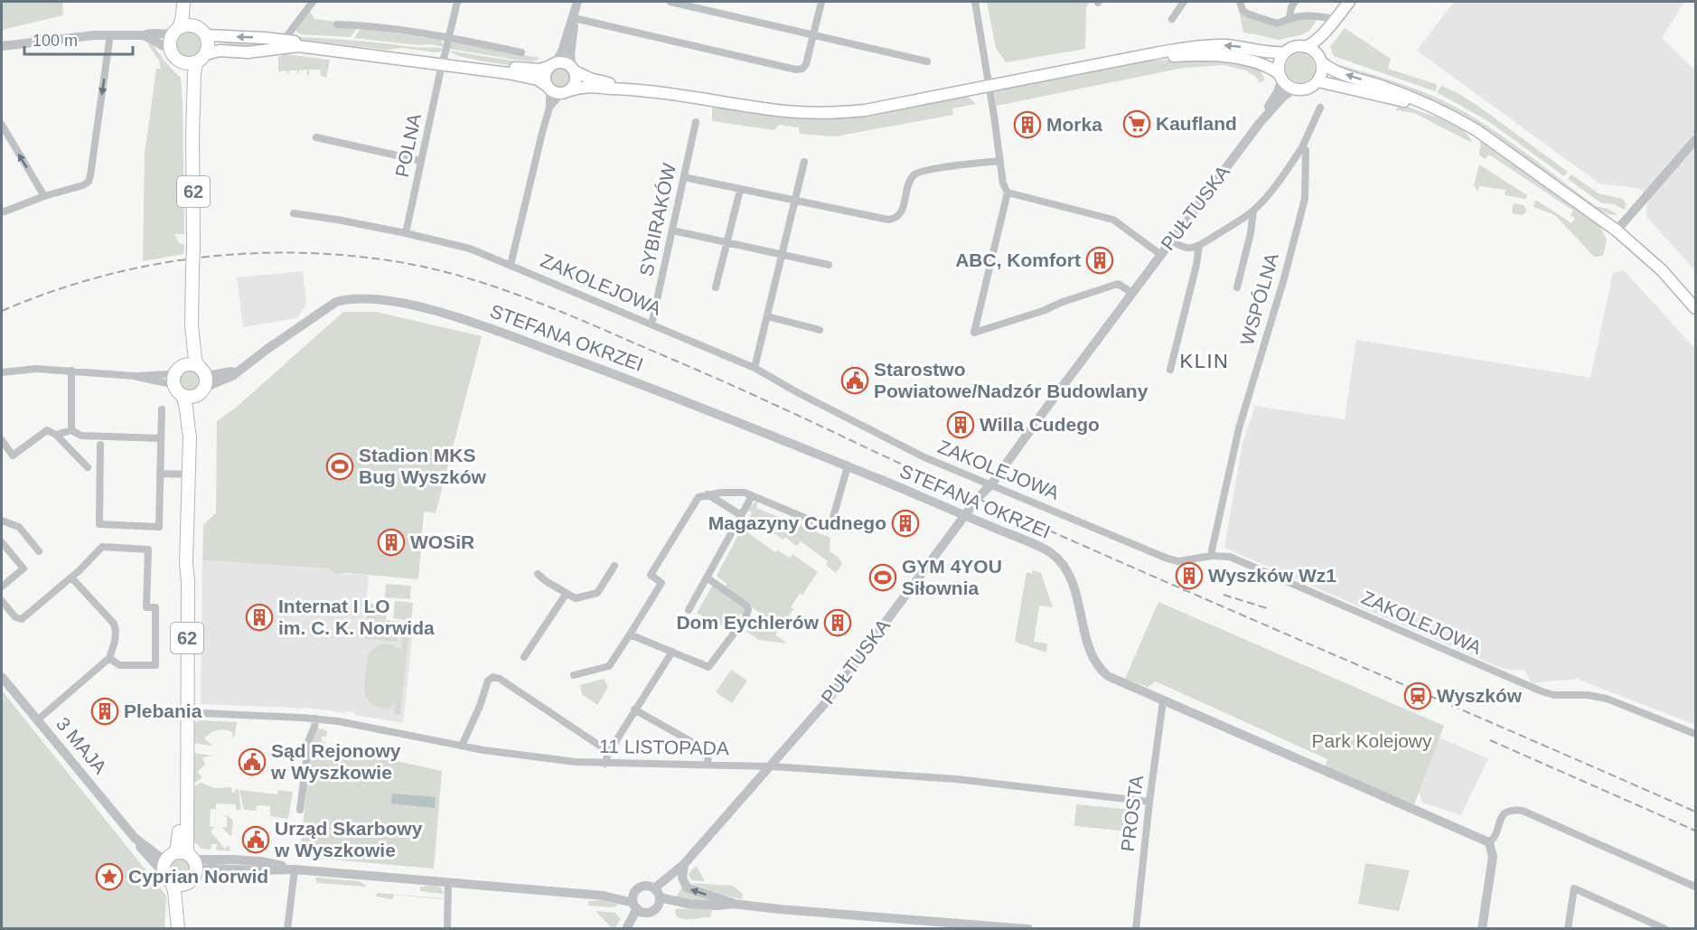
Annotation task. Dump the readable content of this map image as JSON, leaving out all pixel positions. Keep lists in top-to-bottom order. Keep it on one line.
{"streets":{"main road":["62"],"street":["POLNA","PUŁTUSKA","SYBIRAKÓW","ZAKOLEJOWA","WSPÓLNA","STEFANA OKRZEI","3 MAJA","11 LISTOPADA","PROSTA"]},"crossings":[["POLNA","ZAKOLEJOWA"],["62","STEFANA OKRZEI"],["62","3 MAJA"],["62","11 LISTOPADA"],["PUŁTUSKA","ZAKOLEJOWA"],["PUŁTUSKA","STEFANA OKRZEI"],["PUŁTUSKA","11 LISTOPADA"],["SYBIRAKÓW","ZAKOLEJOWA"],["ZAKOLEJOWA","WSPÓLNA"],["STEFANA OKRZEI","PROSTA"],["11 LISTOPADA","PROSTA"]],"districts":["KLIN"],"parks":["Park Kolejowy"],"places":{"supermarket":["Kaufland"],"building":["Morka","ABC, Komfort","Willa Cudego","Magazyny Cudnego","WOSiR","Wyszków Wz1","Internat I LO im. C. K. Norwida","Dom Eychlerów","Plebania"],"public building":["Starostwo Powiatowe/Nadzór Budowlany","Sąd Rejonowy w Wyszkowie","Urząd Skarbowy w Wyszkowie"],"sports":["Stadion MKS Bug Wyszków","GYM 4YOU Siłownia"],"station":["Wyszków"],"place":["Cyprian Norwid"]},"scale_bar":"100 m"}
